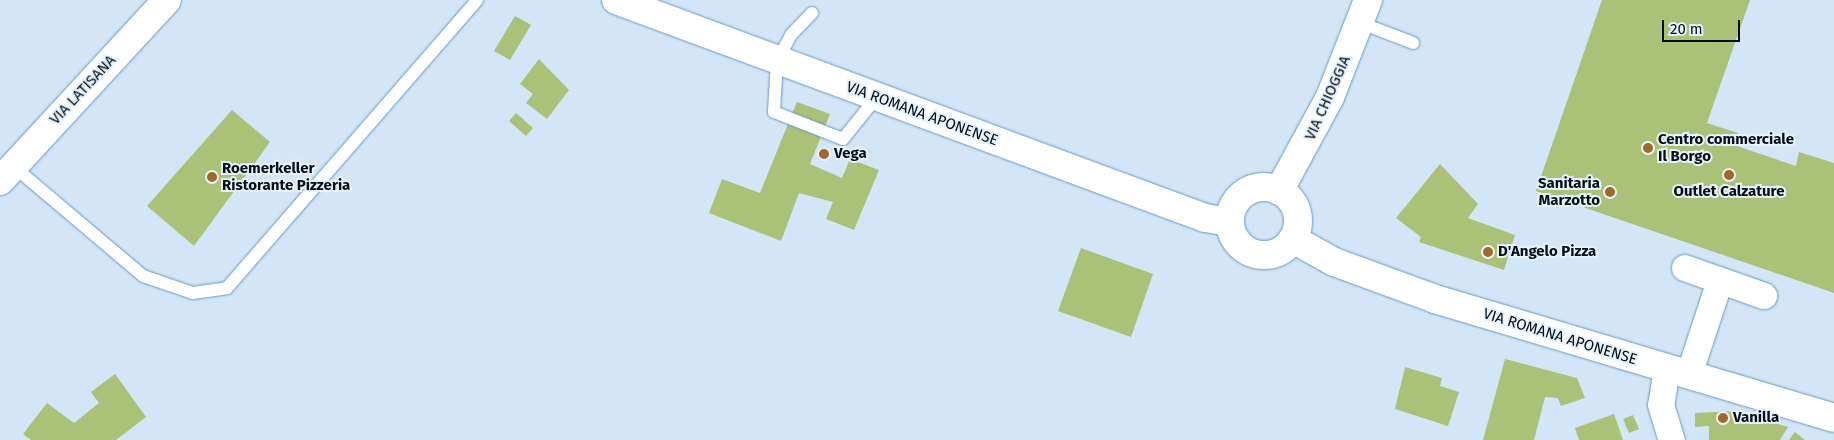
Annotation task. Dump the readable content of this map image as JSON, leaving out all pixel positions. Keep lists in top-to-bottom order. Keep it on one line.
{"streets":{"street":["VIA LATISANA","VIA CHIOGGIA","VIA ROMANA APONENSE"]},"crossings":[["VIA CHIOGGIA","VIA ROMANA APONENSE"]],"places":["Centro commerciale Il Borgo","Vega","Outlet Calzature","Roemerkeller Ristorante Pizzeria","Sanitaria Marzotto","D'Angelo Pizza","Vanilla"],"scale_bar":"20 m"}
